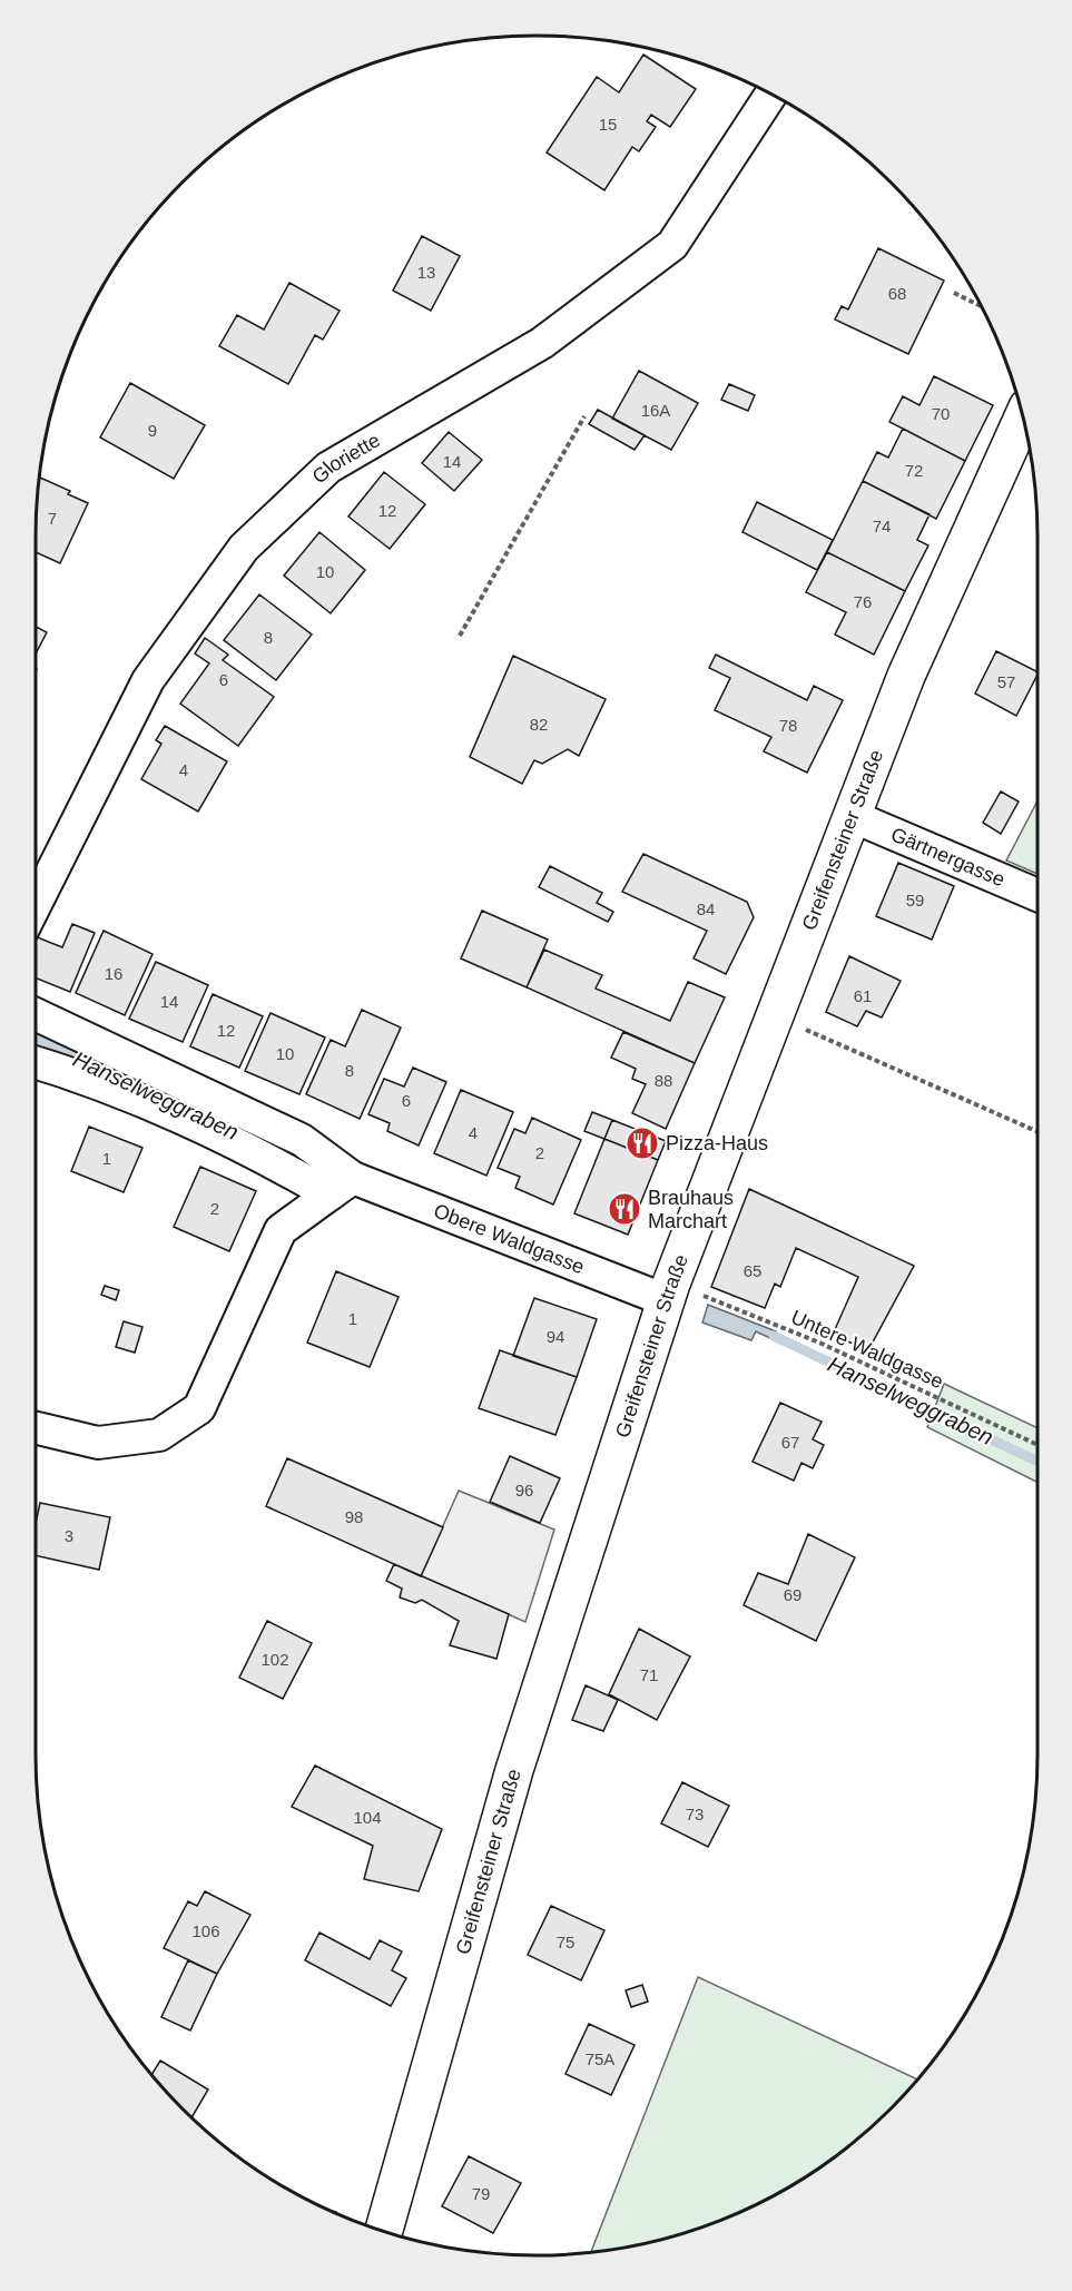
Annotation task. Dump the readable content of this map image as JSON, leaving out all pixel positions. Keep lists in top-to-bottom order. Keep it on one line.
{"streets":{"main road":["Greifensteiner Straße"],"street":["Gloriette","Gärtnergasse","Obere Waldgasse"],"path":["Untere Waldgasse"]},"crossings":[["Greifensteiner Straße","Gärtnergasse"],["Greifensteiner Straße","Obere Waldgasse"],["Greifensteiner Straße","Untere Waldgasse"],["Obere Waldgasse","Untere Waldgasse"]],"water":["Hanselweggraben"],"places":{"restaurant":["Pizza-Haus","Brauhaus Marchart"]},"house_numbers":["15","13","68","16A","70","9","14","72","12","7","74","10","76","8","6","57","82","78","4","59","84","16","61","14","12","10","8","88","6","4","2","1","2","65","1","94","67","96","98","3","69","102","71","73","104","106","75","75A","79"]}
